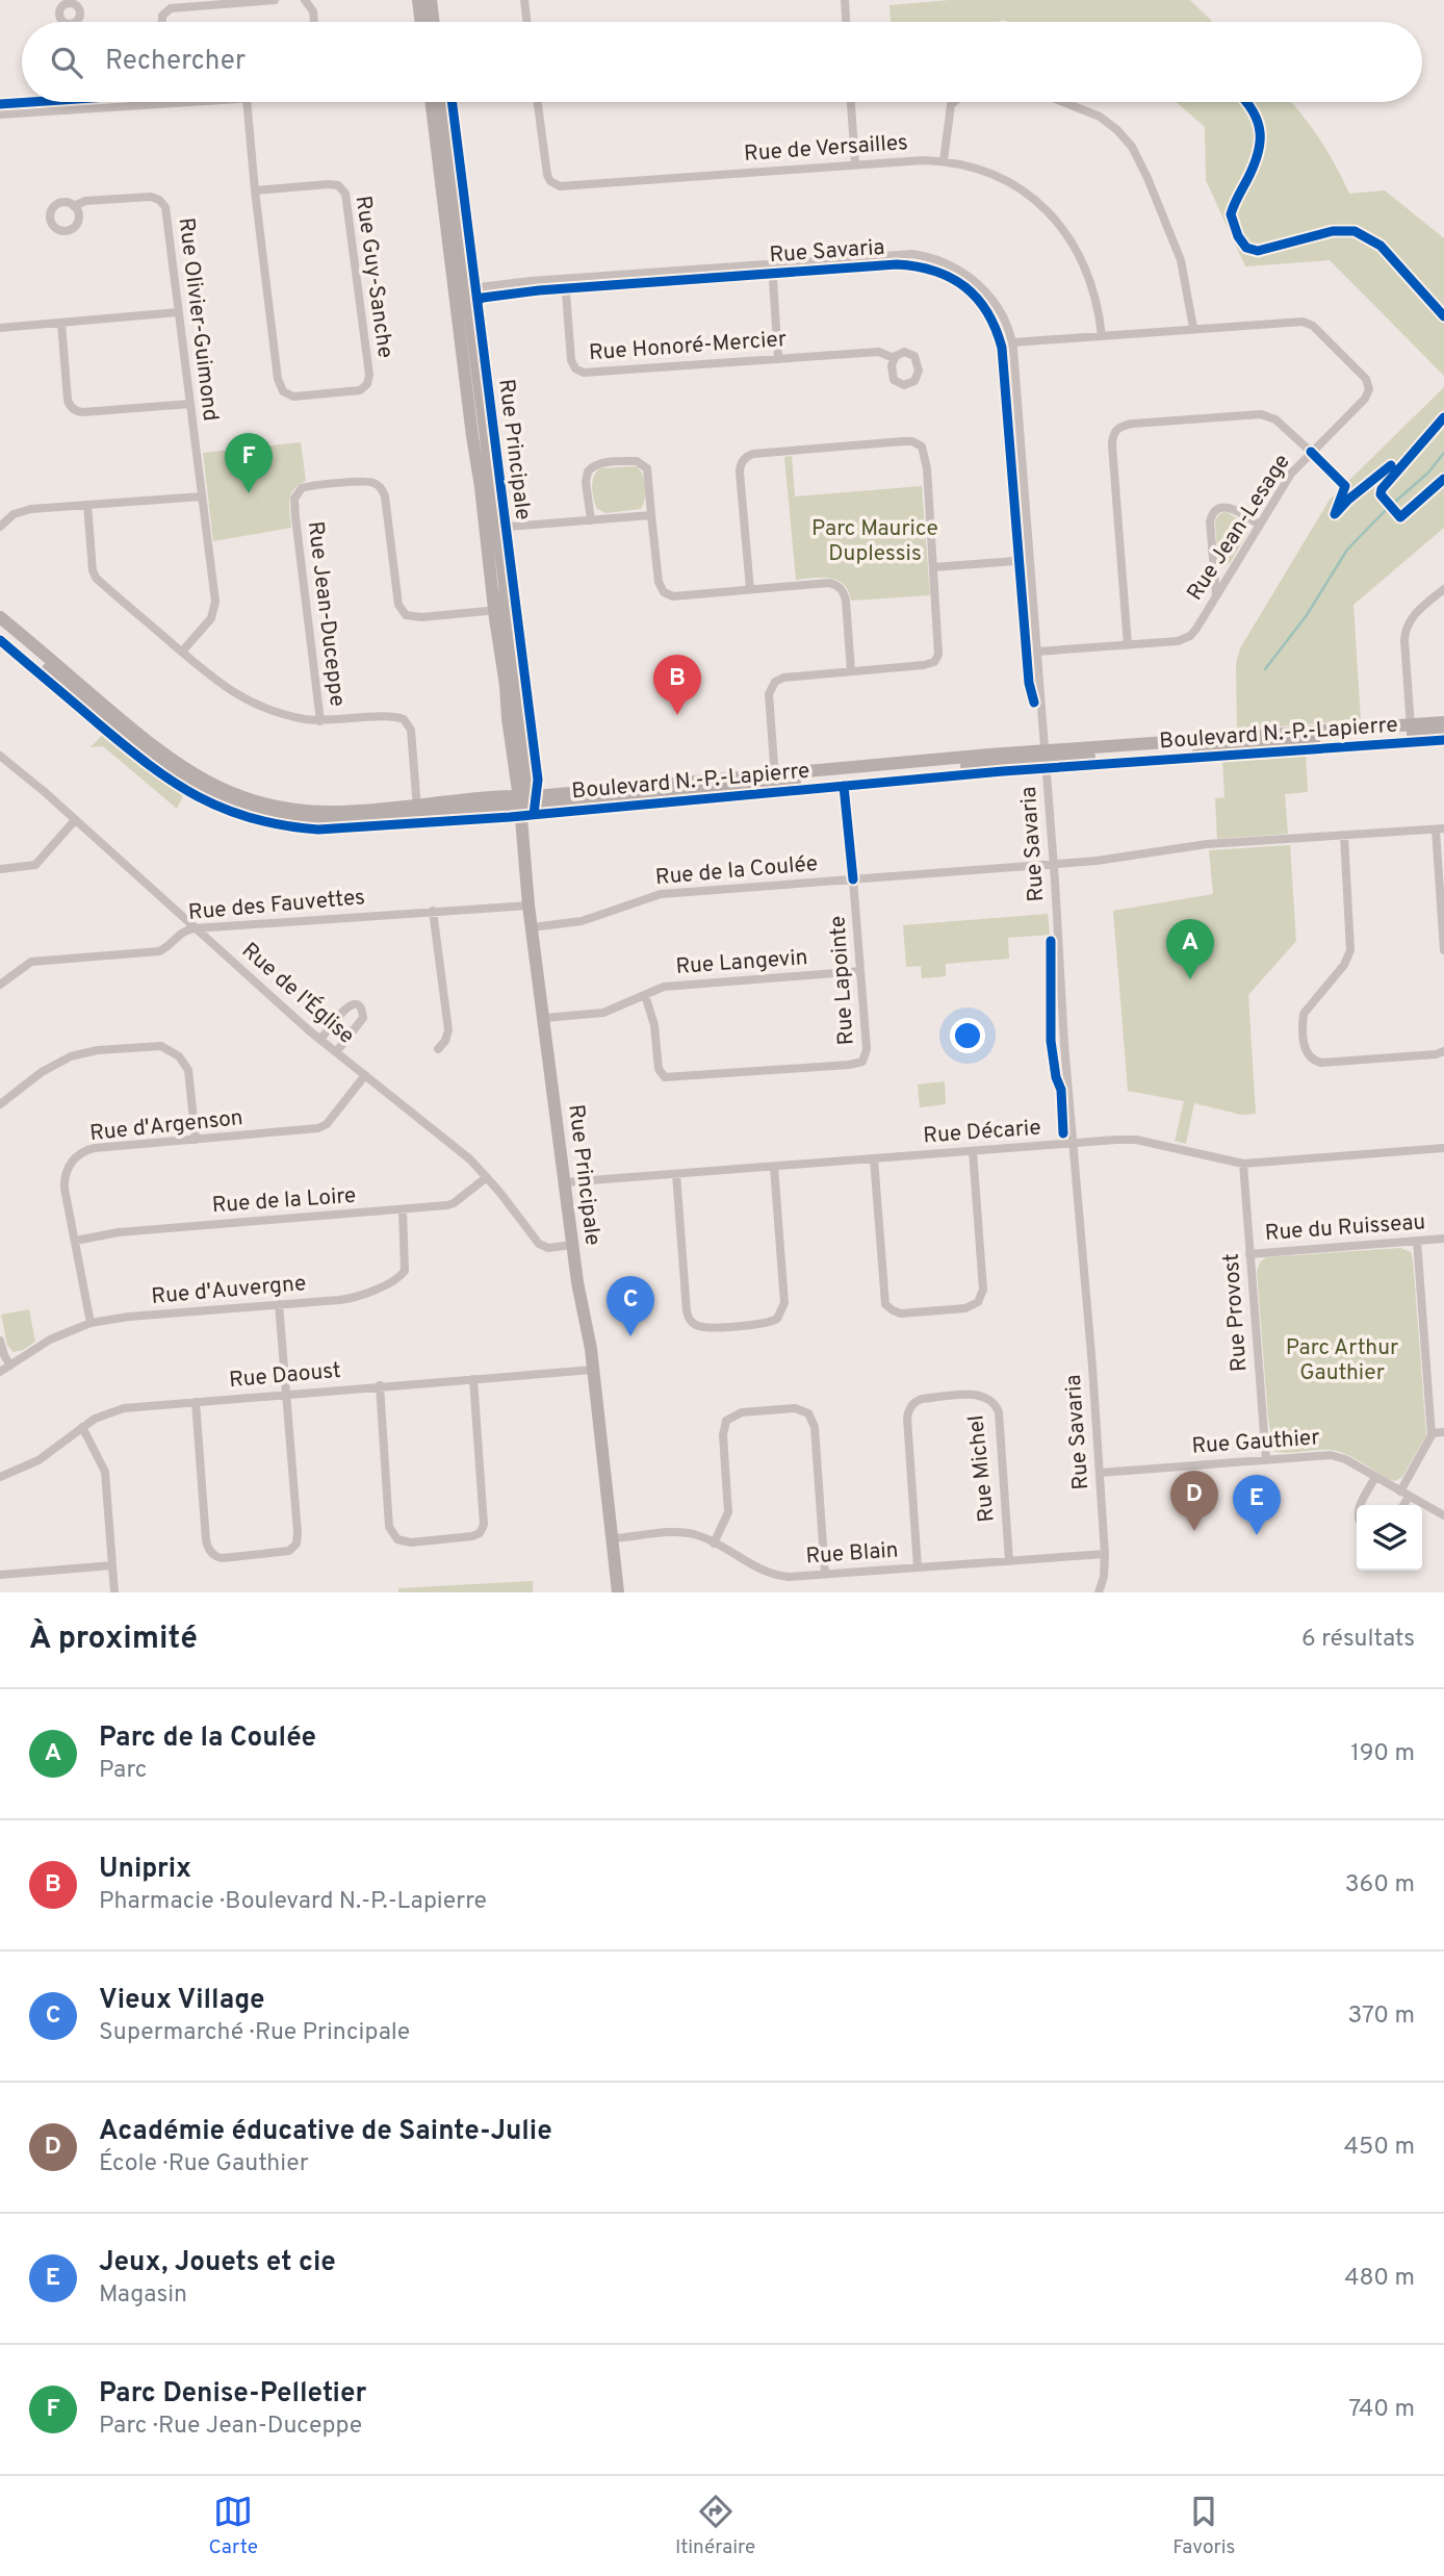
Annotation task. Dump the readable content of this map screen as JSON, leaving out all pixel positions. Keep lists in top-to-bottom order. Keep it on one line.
{"streets":{"street":["Rue de Versailles","Rue Savaria","Rue Guy-Sanche","Rue Olivier-Guimond","Rue Honoré-Mercier","Rue Principale","Rue Jean-Lesage","Rue Jean-Duceppe","Boulevard N.-P.-Lapierre","Rue de la Coulée","Rue des Fauvettes","Rue Langevin","Rue Lapointe","Rue de l'Église","Rue d'Argenson","Rue Décarie","Rue de la Loire","Rue du Ruisseau","Rue d'Auvergne","Rue Provost","Rue Daoust","Rue Gauthier","Rue Michel","Rue Blain"]},"crossings":[["Rue de Versailles","Rue Jean-Lesage"],["Rue Savaria","Rue Honoré-Mercier"],["Rue Savaria","Rue Principale"],["Rue Savaria","Rue Jean-Lesage"],["Rue Savaria","Boulevard N.-P.-Lapierre"],["Rue Savaria","Rue de la Coulée"],["Rue Savaria","Rue Décarie"],["Rue Savaria","Rue Gauthier"],["Rue Savaria","Rue Blain"],["Rue Principale","Rue Jean-Duceppe"],["Rue Principale","Boulevard N.-P.-Lapierre"],["Rue Principale","Rue de la Coulée"],["Rue Principale","Rue des Fauvettes"],["Rue Principale","Rue Langevin"],["Rue Principale","Rue de l'Église"],["Rue Principale","Rue Décarie"],["Rue Principale","Rue Daoust"],["Rue Principale","Rue Blain"],["Rue de la Coulée","Rue Lapointe"],["Rue des Fauvettes","Rue de l'Église"],["Rue Langevin","Rue Lapointe"],["Rue de l'Église","Rue d'Argenson"],["Rue de l'Église","Rue de la Loire"],["Rue d'Argenson","Rue de la Loire"],["Rue d'Argenson","Rue d'Auvergne"],["Rue Décarie","Rue Provost"],["Rue de la Loire","Rue d'Auvergne"],["Rue du Ruisseau","Rue Provost"],["Rue Provost","Rue Gauthier"],["Rue Michel","Rue Blain"]],"parks":["Parc Maurice Duplessis","Parc Arthur Gauthier"],"page":{"search":"Rechercher","pins":["F","B","A","C","D","E"],"heading":["À proximité","6 résultats"],"list":[{"mark":"A","name":"Parc de la Coulée","note":"Parc","value":"190 m"},{"mark":"B","name":"Uniprix","note":"Pharmacie · Boulevard N.-P.-Lapierre","value":"360 m"},{"mark":"C","name":"Vieux Village","note":"Supermarché · Rue Principale","value":"370 m"},{"mark":"D","name":"Académie éducative de Sainte-Julie","note":"École · Rue Gauthier","value":"450 m"},{"mark":"E","name":"Jeux, Jouets et cie","note":"Magasin","value":"480 m"},{"mark":"F","name":"Parc Denise-Pelletier","note":"Parc · Rue Jean-Duceppe","value":"740 m"}],"nav":["Carte","Itinéraire","Favoris"]}}
